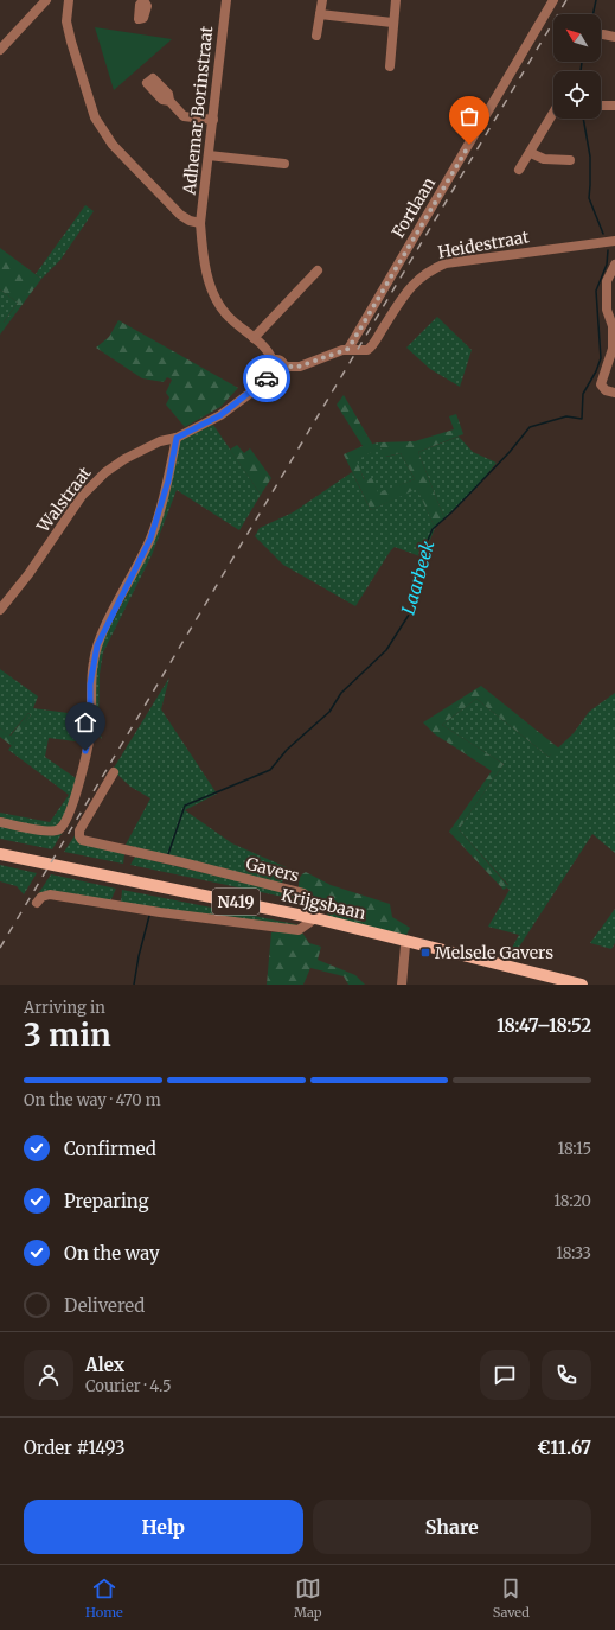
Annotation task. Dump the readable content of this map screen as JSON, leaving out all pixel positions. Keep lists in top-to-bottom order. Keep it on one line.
{"streets":{"main road":["N419","Krijgsbaan"],"street":["Adhemar Borinstraat","Fortlaan","Heidestraat","Walstraat","Gavers"]},"crossings":[["Adhemar Borinstraat","Walstraat"],["Fortlaan","Heidestraat"],["Gavers","Krijgsbaan"]],"water":["Laarbeek"],"places":{"transit":["Melsele Gavers"]},"north":"top left","page":{"heading":["3 min","Arriving in","18:47–18:52"],"panel":["Alex","Courier · 4.5","Order #1493","€11.67"],"bar":"On the way · 470 m","list":[["Confirmed","18:15"],["Preparing","18:20"],["On the way","18:33"],"Delivered"],"buttons":["Help","Share"],"tabs":["Home","Map","Saved"]}}
